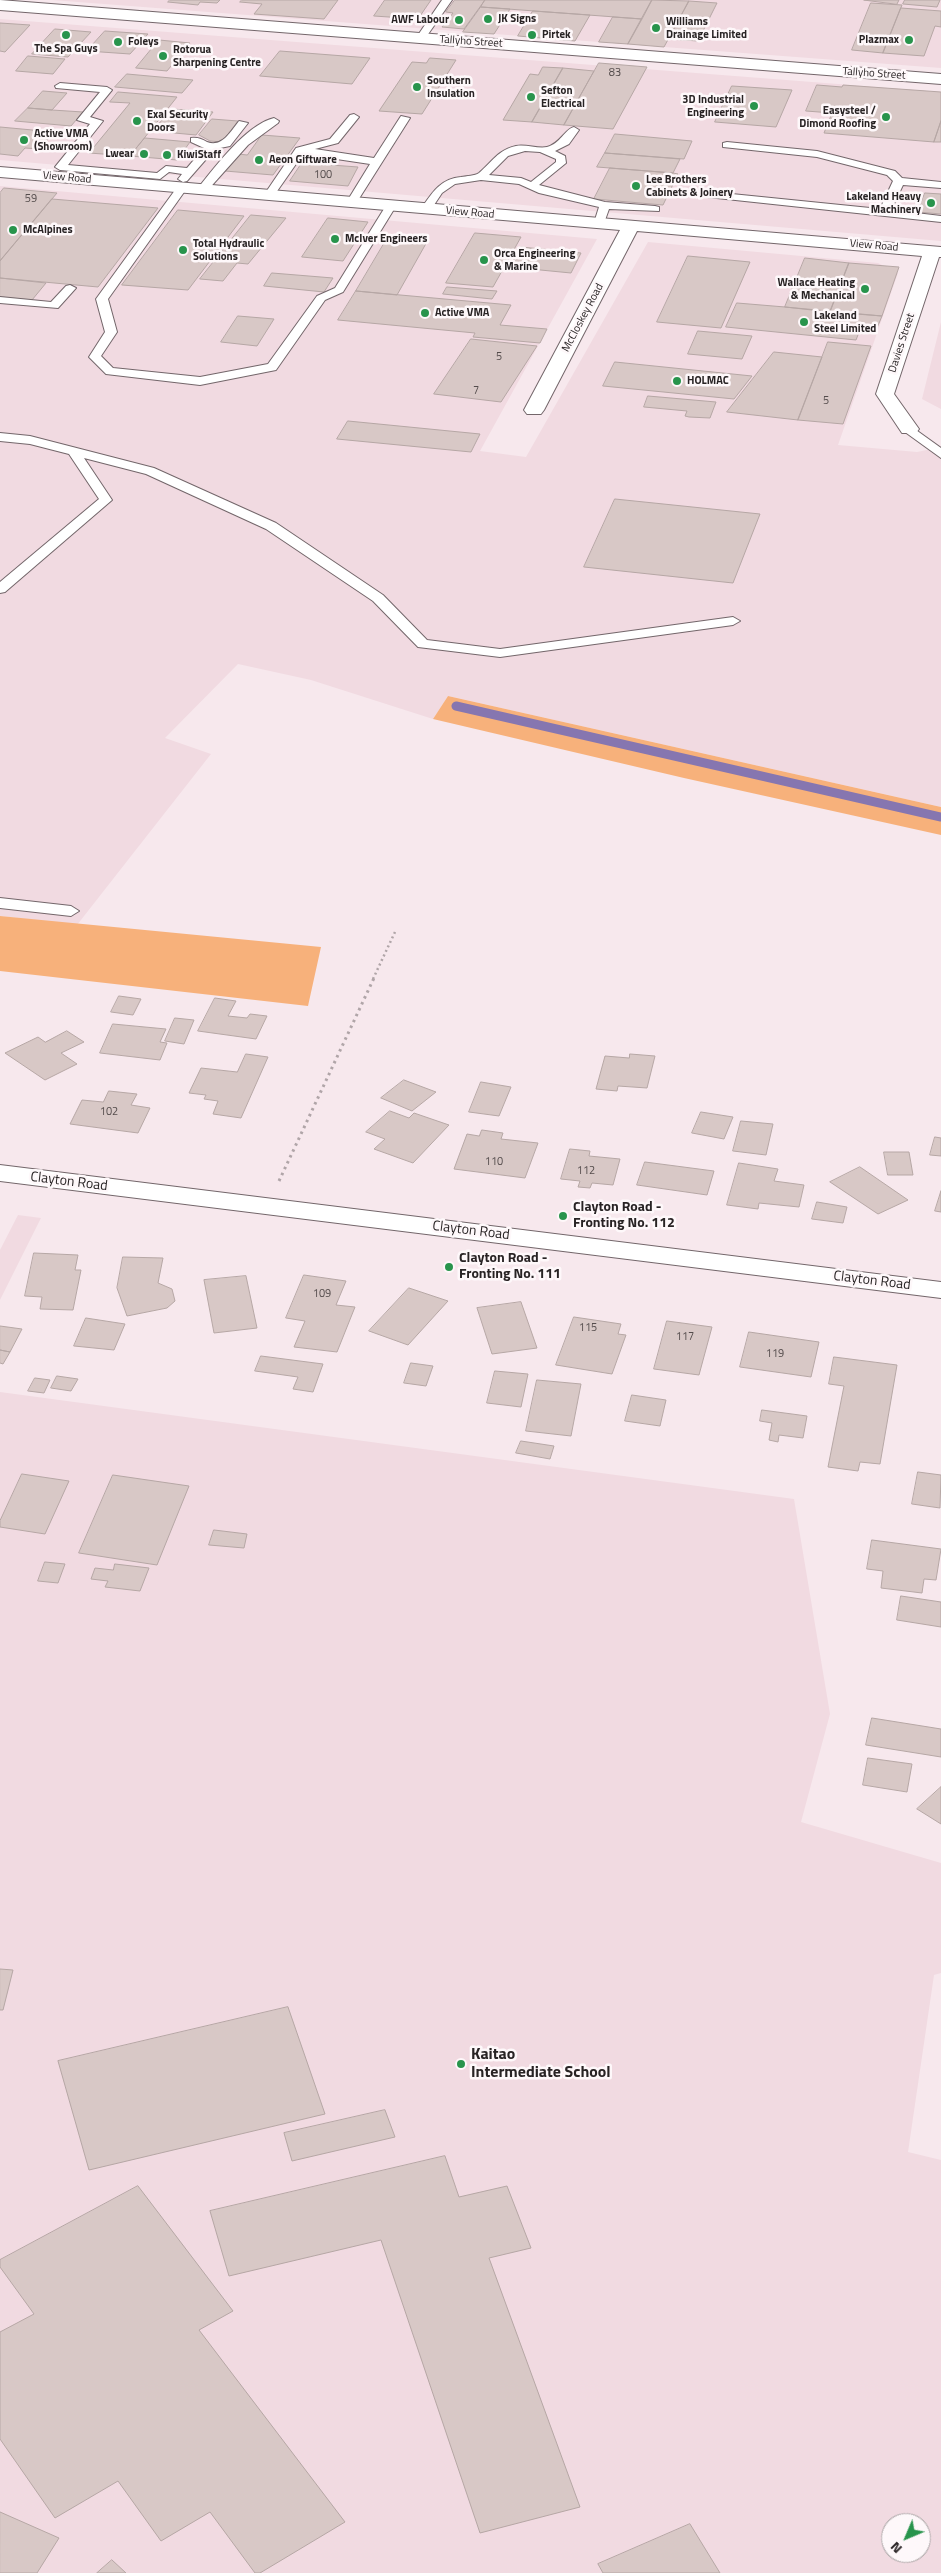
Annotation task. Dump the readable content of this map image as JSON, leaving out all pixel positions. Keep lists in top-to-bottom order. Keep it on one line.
{"streets":{"street":["Tallyho Street","View Road","McCloskey Road","Davies Street","Clayton Road"]},"crossings":[["View Road","McCloskey Road"],["View Road","Davies Street"]],"places":["JK Signs","AWF Labour","Williams Drainage Limited","The Spa Guys","Pirtek","Plazmax","Foleys","Rotorua Sharpening Centre","Southern Insulation","Sefton Electrical","3D Industrial Engineering","Easysteel / Dimond Roofing","Exal Security Doors","Active VMA (Showroom)","Lwear","KiwiStaff","Aeon Giftware","Lee Brothers Cabinets & Joinery","Lakeland Heavy Machinery","McAlpines","McIver Engineers","Total Hydraulic Solutions","Orca Engineering & Marine","Wallace Heating & Mechanical","Active VMA","Lakeland Steel Limited","HOLMAC","Clayton Road - Fronting No. 112","Clayton Road - Fronting No. 111","Kaitao Intermediate School"],"house_numbers":["83","100","59","5","7","5","102","110","112","109","115","117","119"],"north":"bottom left"}
